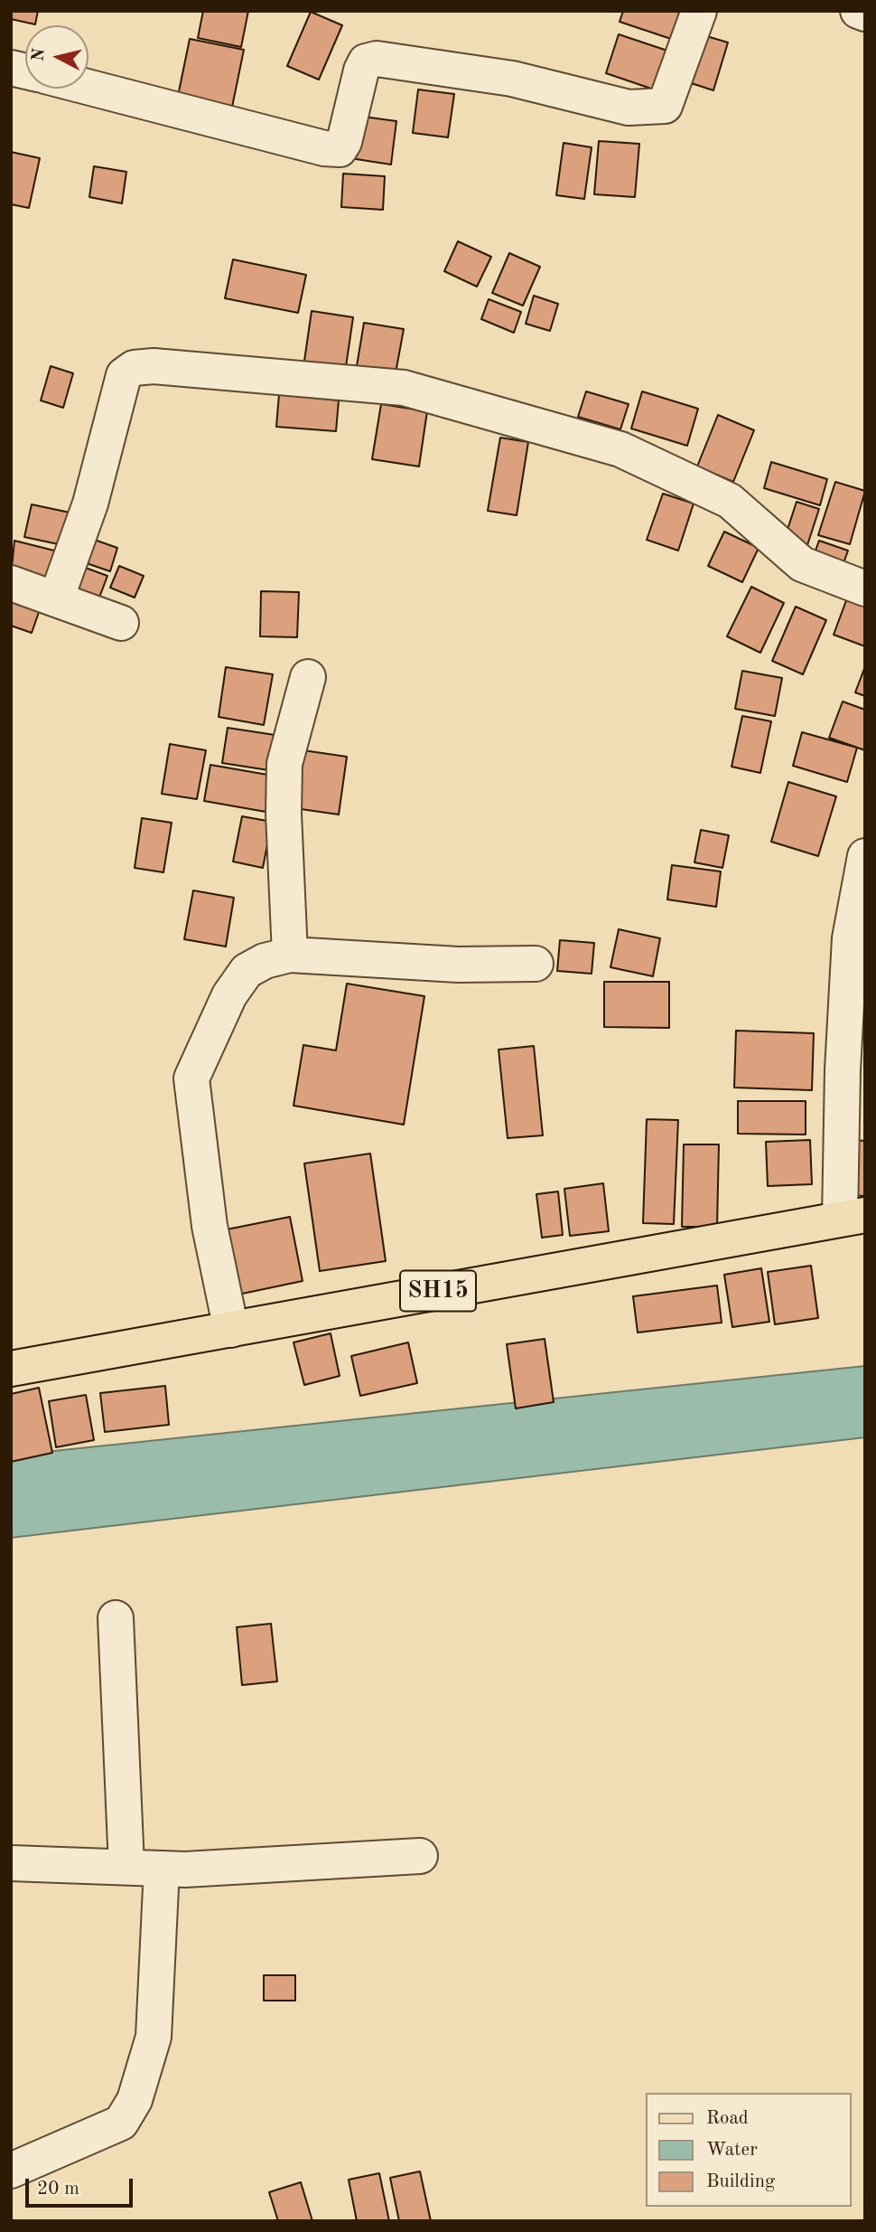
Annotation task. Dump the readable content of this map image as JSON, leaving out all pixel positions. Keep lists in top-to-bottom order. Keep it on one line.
{"streets":{"main road":["SH15"]},"legend":["Road","Water","Building"],"scale_bar":"20 m","north":"left"}
